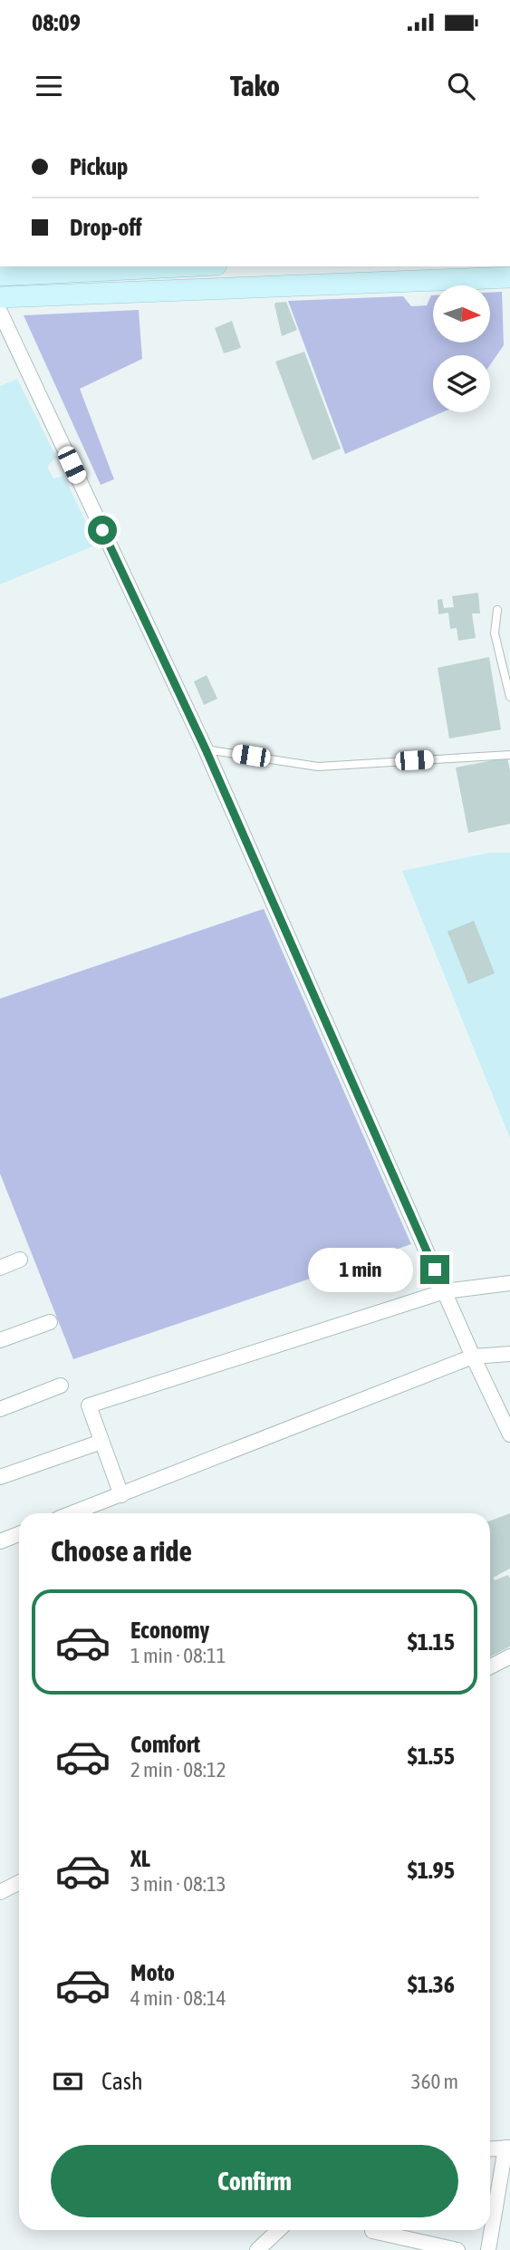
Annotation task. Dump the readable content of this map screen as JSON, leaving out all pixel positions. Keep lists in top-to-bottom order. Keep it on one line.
{"north":"right","page":{"status":"08:09","header":"Tako","banner":["Pickup","Drop-off"],"bubble":"1 min","heading":"Choose a ride","list":[{"name":"Economy","note":"1 min · 08:11","value":"$1.15"},{"name":"Comfort","note":"2 min · 08:12","value":"$1.55"},{"name":"XL","note":"3 min · 08:13","value":"$1.95"},{"name":"Moto","note":"4 min · 08:14","value":"$1.36"}],"pay":["Cash","360 m"],"buttons":"Confirm"}}
